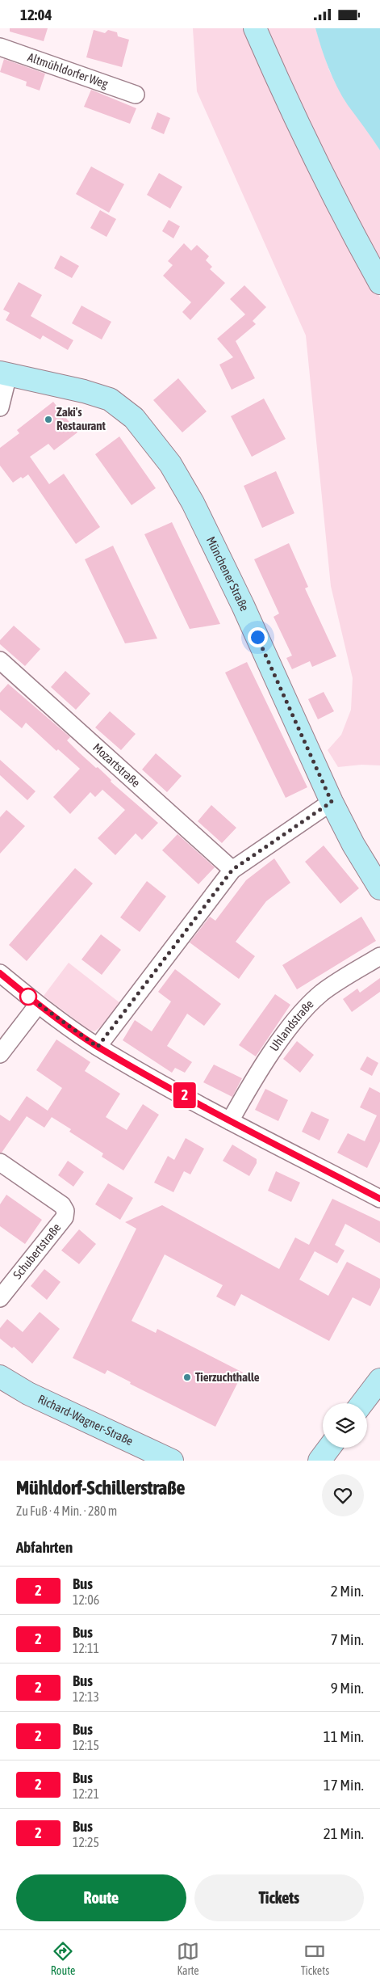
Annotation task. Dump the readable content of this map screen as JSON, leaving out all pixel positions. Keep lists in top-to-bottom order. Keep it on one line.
{"streets":{"street":["Altmühldorfer Weg","Münchener Straße","Mozartstraße","Uhlandstraße","Schubertstraße","Richard-Wagner-Straße"]},"places":["Zaki's Restaurant","Tierzuchthalle"],"lines":["bus line 2"],"page":{"status":"12:04","on_map":"2","heading":[["Mühldorf-Schillerstraße","Zu Fuß · 4 Min. · 280 m"],"Abfahrten"],"list":[{"mark":"2","name":"Bus","note":"12:06","value":"2 Min."},{"mark":"2","name":"Bus","note":"12:11","value":"7 Min."},{"mark":"2","name":"Bus","note":"12:13","value":"9 Min."},{"mark":"2","name":"Bus","note":"12:15","value":"11 Min."},{"mark":"2","name":"Bus","note":"12:21","value":"17 Min."},{"mark":"2","name":"Bus","note":"12:25","value":"21 Min."}],"buttons":["Route","Tickets"],"tabs":["Route","Karte","Tickets"]}}
